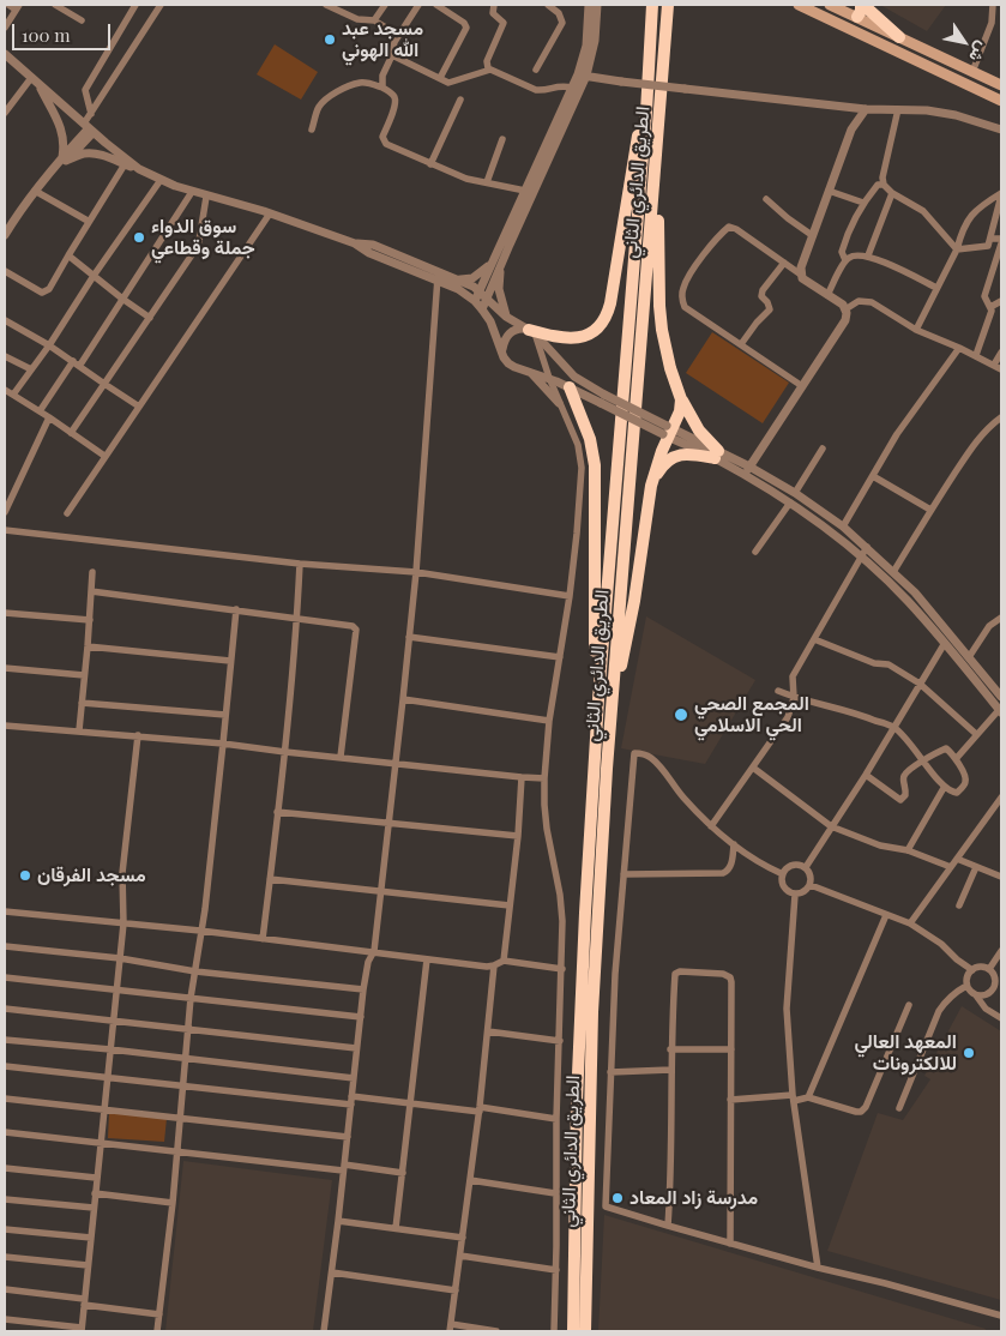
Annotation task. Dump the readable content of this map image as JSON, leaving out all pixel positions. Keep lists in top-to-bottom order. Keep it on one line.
{"streets":{"highway":["الطريق الدائري الثاني"]},"places":["مسجد عبد الله الهوني","سوق الدواء جملة وقطاعي","المجمع الصحي الحي الاسلامي","مسجد الفرقان","المعهد العالي للالكترونات","مدرسة زاد المعاد"],"scale_bar":"100 m","north":"bottom right"}
